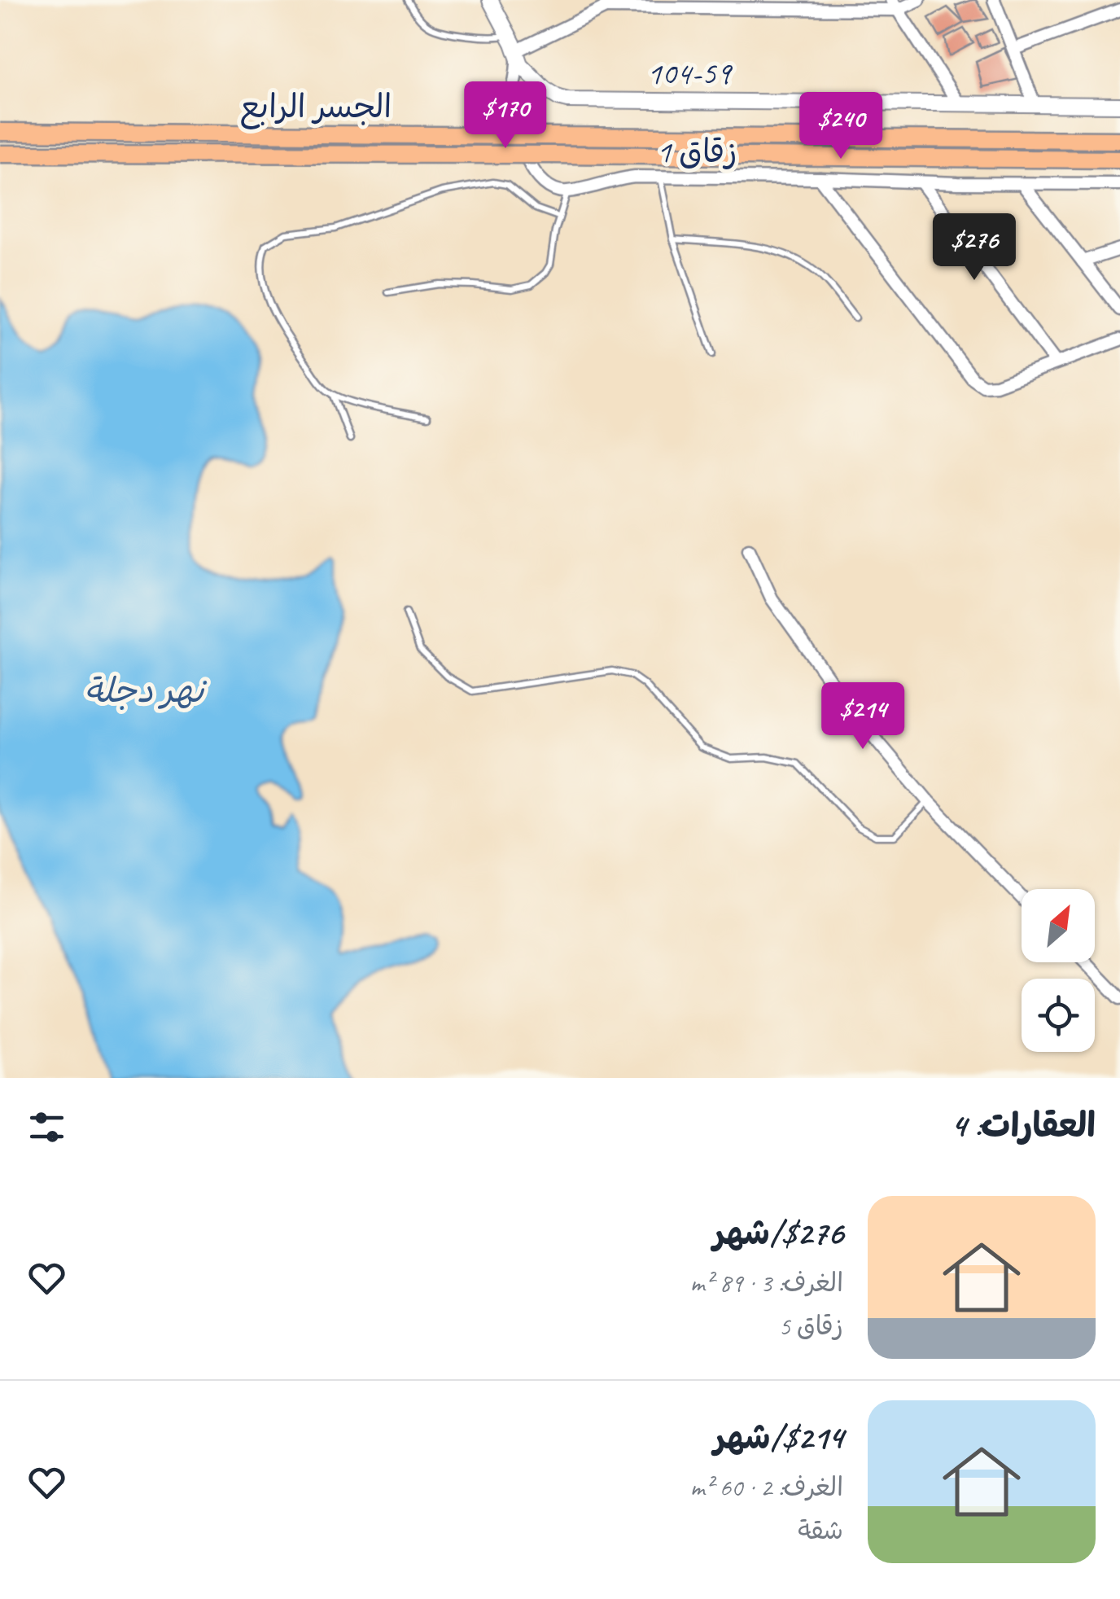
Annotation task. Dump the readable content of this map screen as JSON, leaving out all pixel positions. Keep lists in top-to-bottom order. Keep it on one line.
{"streets":{"main road":["الجسر الرابع"],"street":["104-59","زقاق 1"]},"water":["نهر دجلة"],"north":"top right","page":{"price":["$170","$240","$276","$214"],"heading":"العقارات: 4","list":[{"name":"$276/شهر","note":"الغرف: 3 · 89 m² · زقاق 5"},{"name":"$214/شهر","note":"الغرف: 2 · 60 m² · شقة"}]}}
